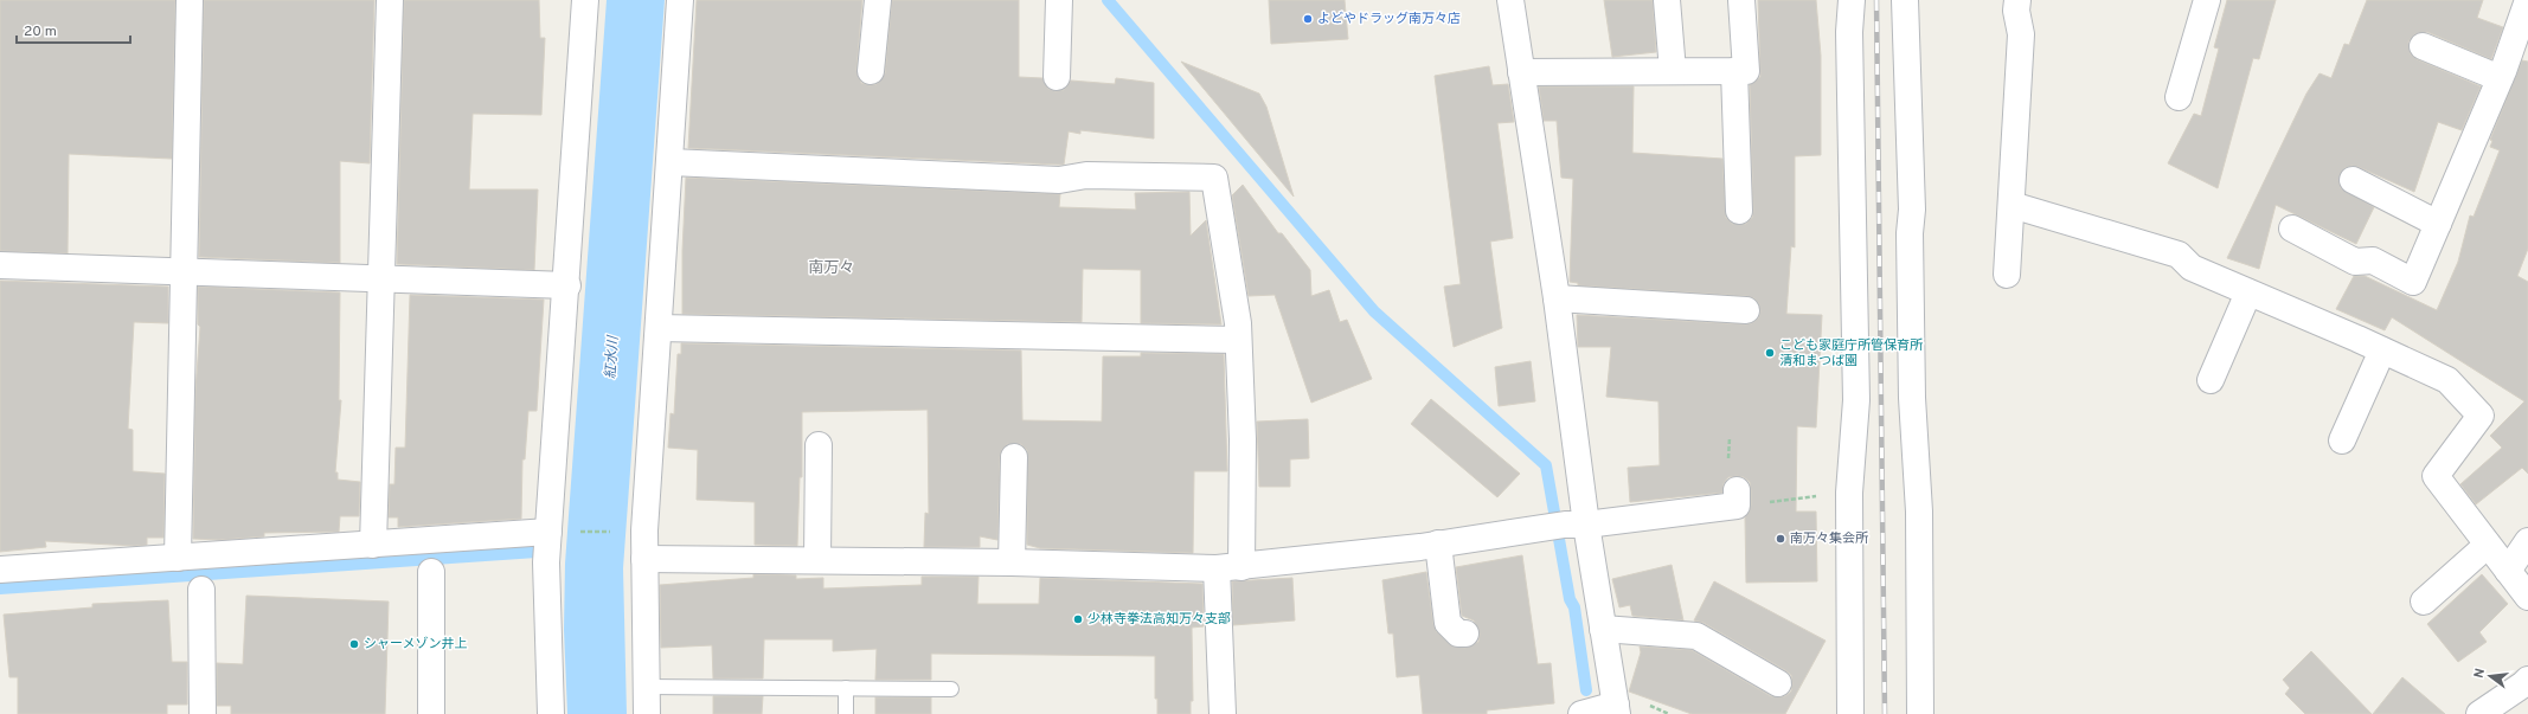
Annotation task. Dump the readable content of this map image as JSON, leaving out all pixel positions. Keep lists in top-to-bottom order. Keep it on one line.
{"districts":["南万々"],"water":["紅水川"],"places":["よどやドラッグ南万々店","こども家庭庁所管保育所 清和まつば園","南万々集会所","少林寺拳法高知万々支部","シャーメゾン井上"],"scale_bar":"20 m","north":"left"}
